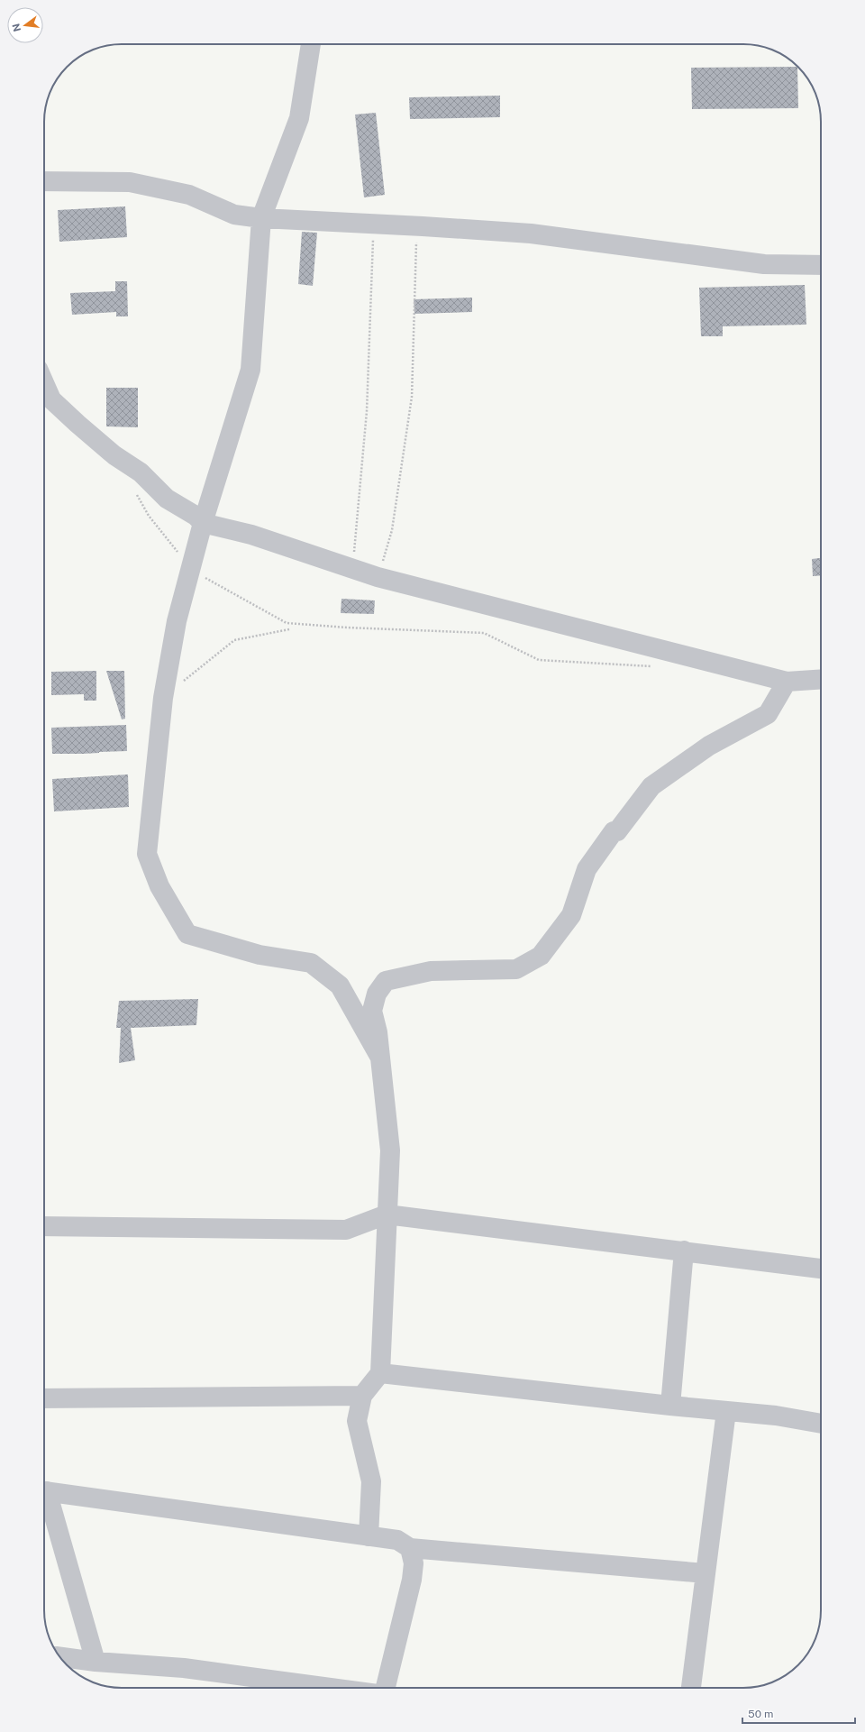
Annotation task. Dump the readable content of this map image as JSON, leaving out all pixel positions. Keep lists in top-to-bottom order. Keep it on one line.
{"scale_bar":"50 m","north":"left"}
